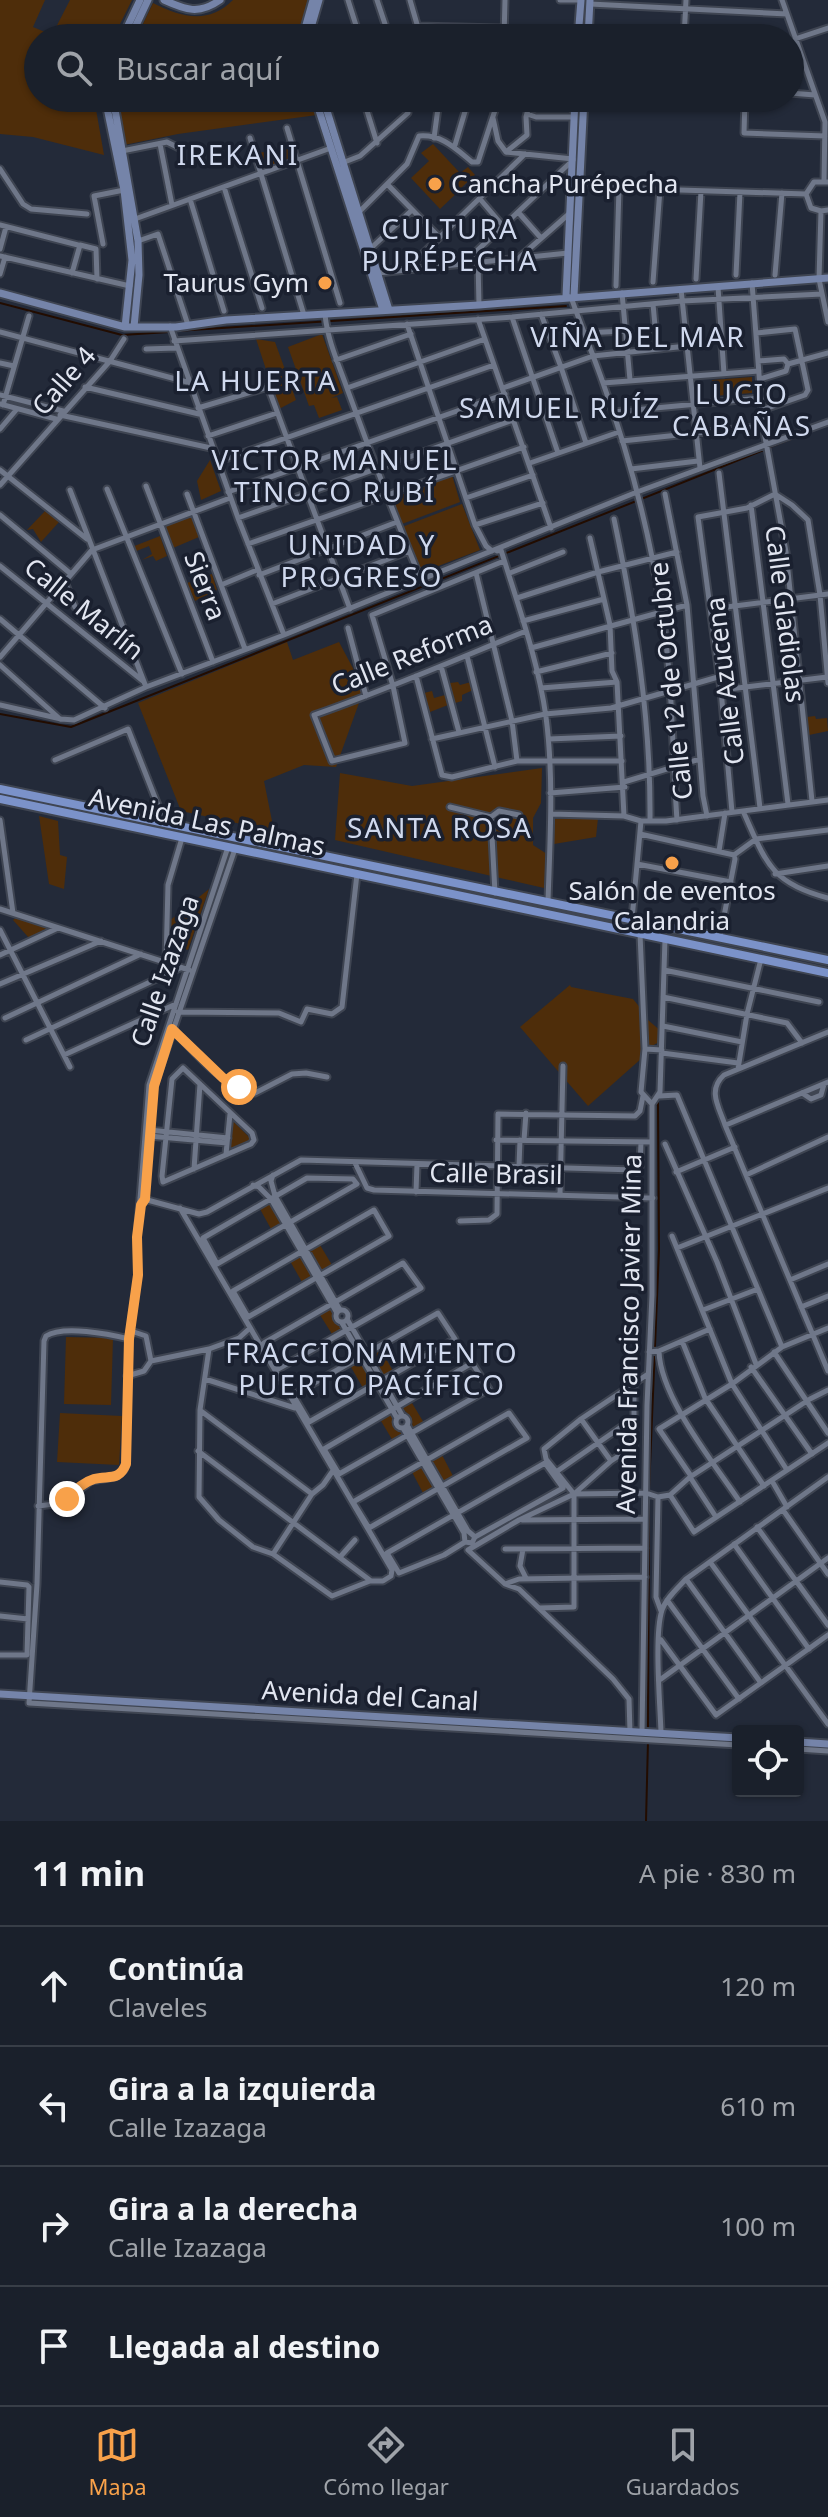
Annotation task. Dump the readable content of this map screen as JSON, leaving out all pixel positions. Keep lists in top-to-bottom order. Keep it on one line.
{"streets":{"main road":["Avenida Las Palmas"],"street":["Calle 4","Sierra","Calle Marlín","Calle Gladiolas","Calle Reforma","Calle 12 de Octubre","Calle Azucena","Calle Izazaga","Calle Brasil","Avenida Francisco Javier Mina","Avenida del Canal"]},"crossings":[["Avenida Las Palmas","Calle Izazaga"],["Calle Brasil","Avenida Francisco Javier Mina"],["Avenida Francisco Javier Mina","Avenida del Canal"]],"districts":["IREKANI","CULTURA PURÉPECHA","VIÑA DEL MAR","LA HUERTA","LUCIO CABAÑAS","SAMUEL RUÍZ","VICTOR MANUEL TINOCO RUBÍ","UNIDAD Y PROGRESO","SANTA ROSA","FRACCIONAMIENTO PUERTO PACÍFICO"],"places":["Cancha Purépecha","Taurus Gym","Salón de eventos Calandria"],"page":{"search":"Buscar aquí","heading":["11 min","A pie · 830 m"],"list":[["Continúa","Claveles","120 m"],["Gira a la izquierda","Calle Izazaga","610 m"],["Gira a la derecha","Calle Izazaga","100 m"],"Llegada al destino"],"nav":["Mapa","Cómo llegar","Guardados"]}}
